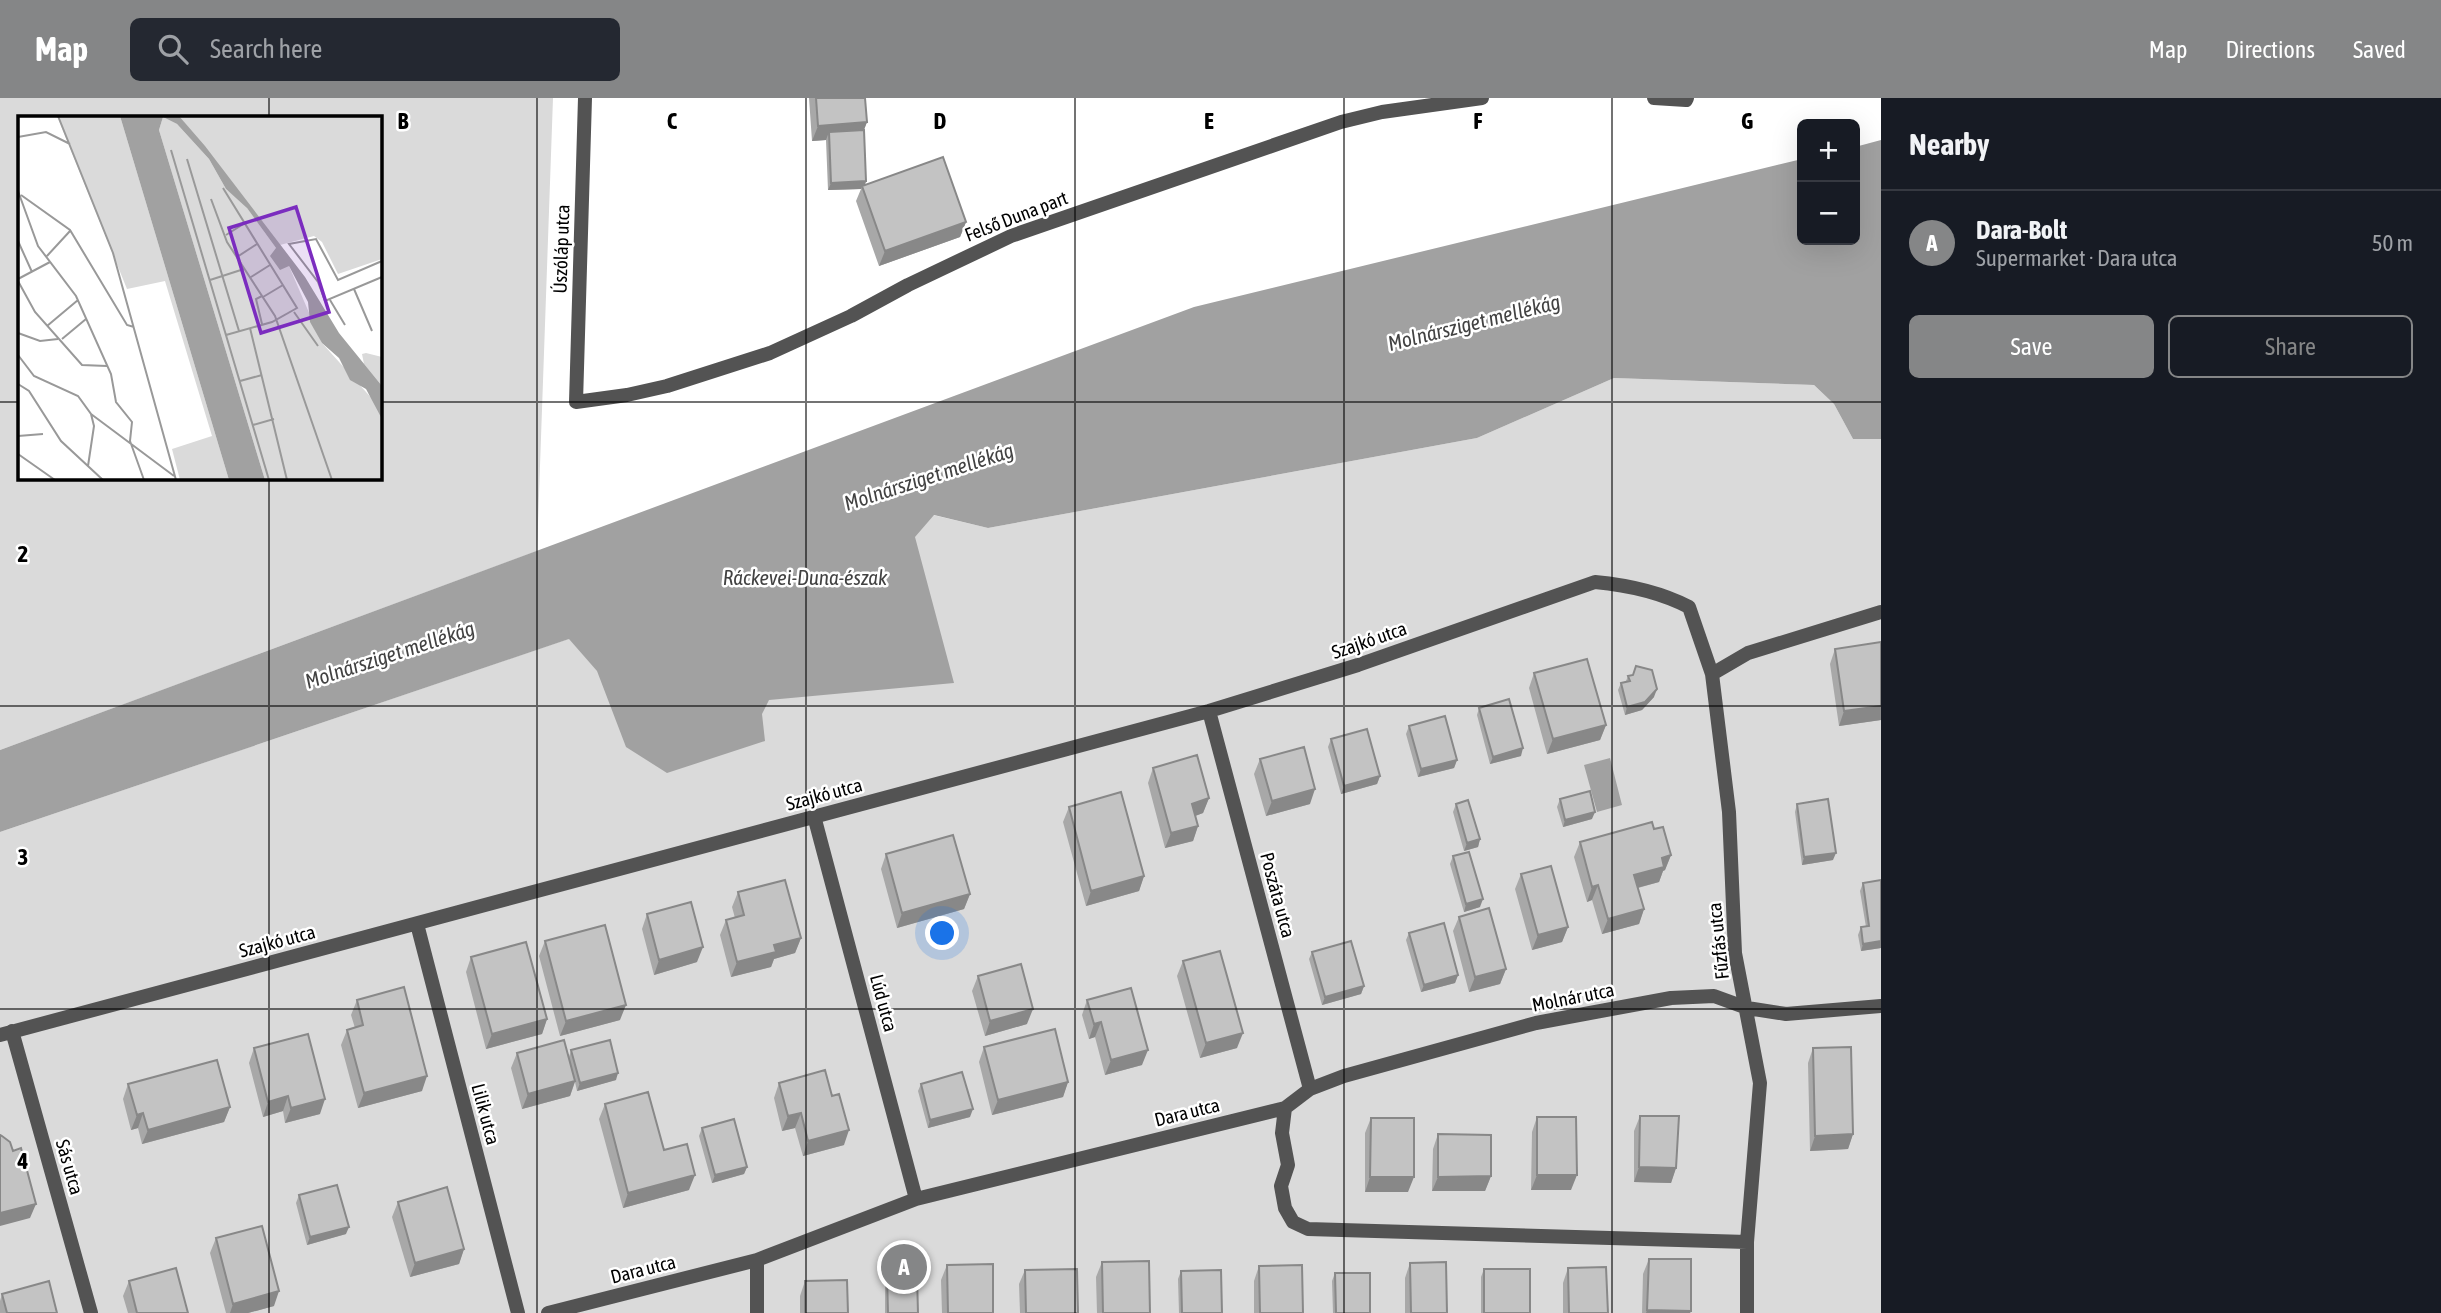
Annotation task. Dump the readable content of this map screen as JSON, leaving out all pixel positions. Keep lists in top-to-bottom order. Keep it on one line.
{"streets":{"street":["Felső Duna part","Úszóláp utca","Szajkó utca","Poszáta utca","Fűzfás utca","Molnár utca","Lúd utca","Dara utca","Lilik utca","Sás utca"]},"crossings":[["Felső Duna part","Úszóláp utca"],["Szajkó utca","Poszáta utca"],["Szajkó utca","Fűzfás utca"],["Szajkó utca","Lúd utca"],["Szajkó utca","Lilik utca"],["Szajkó utca","Sás utca"],["Poszáta utca","Molnár utca"],["Fűzfás utca","Molnár utca"],["Molnár utca","Dara utca"],["Lúd utca","Dara utca"]],"water":["Molnársziget mellékág","Ráckevei-Duna-észak"],"page":{"header":"Map","search":"Search here","nav":["Map","Directions","Saved"],"heading":"Nearby","map_buttons":["+","−"],"list":[{"mark":"A","name":"Dara-Bolt","note":"Supermarket · Dara utca","value":"50 m"}],"buttons":["Save","Share"],"pins":"A"},"grid":{"columns":["B","C","D","E","F","G"],"rows":["2","3","4"]}}
